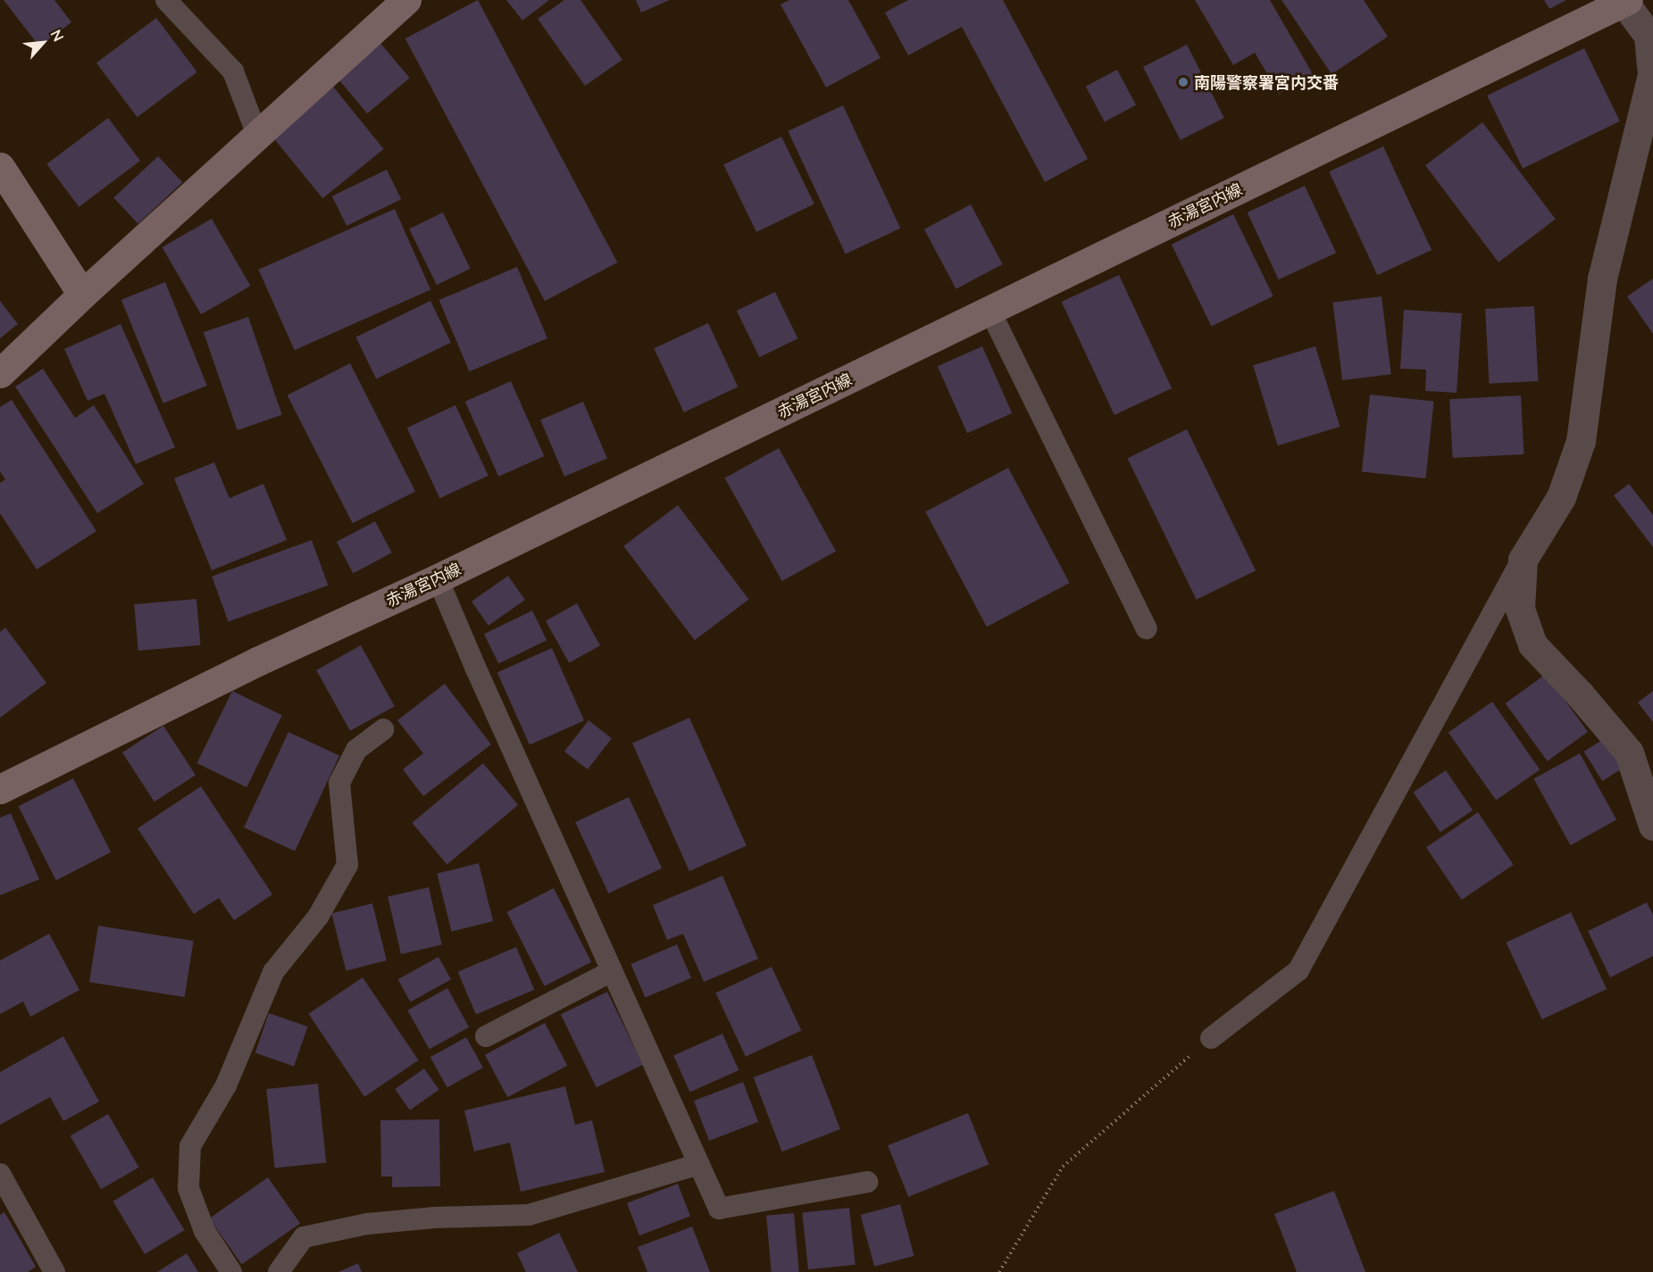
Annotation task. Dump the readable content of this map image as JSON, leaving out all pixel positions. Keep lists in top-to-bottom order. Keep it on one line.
{"streets":{"main road":["赤湯宮内線"]},"places":["南陽警察署宮内交番"],"north":"top right"}
